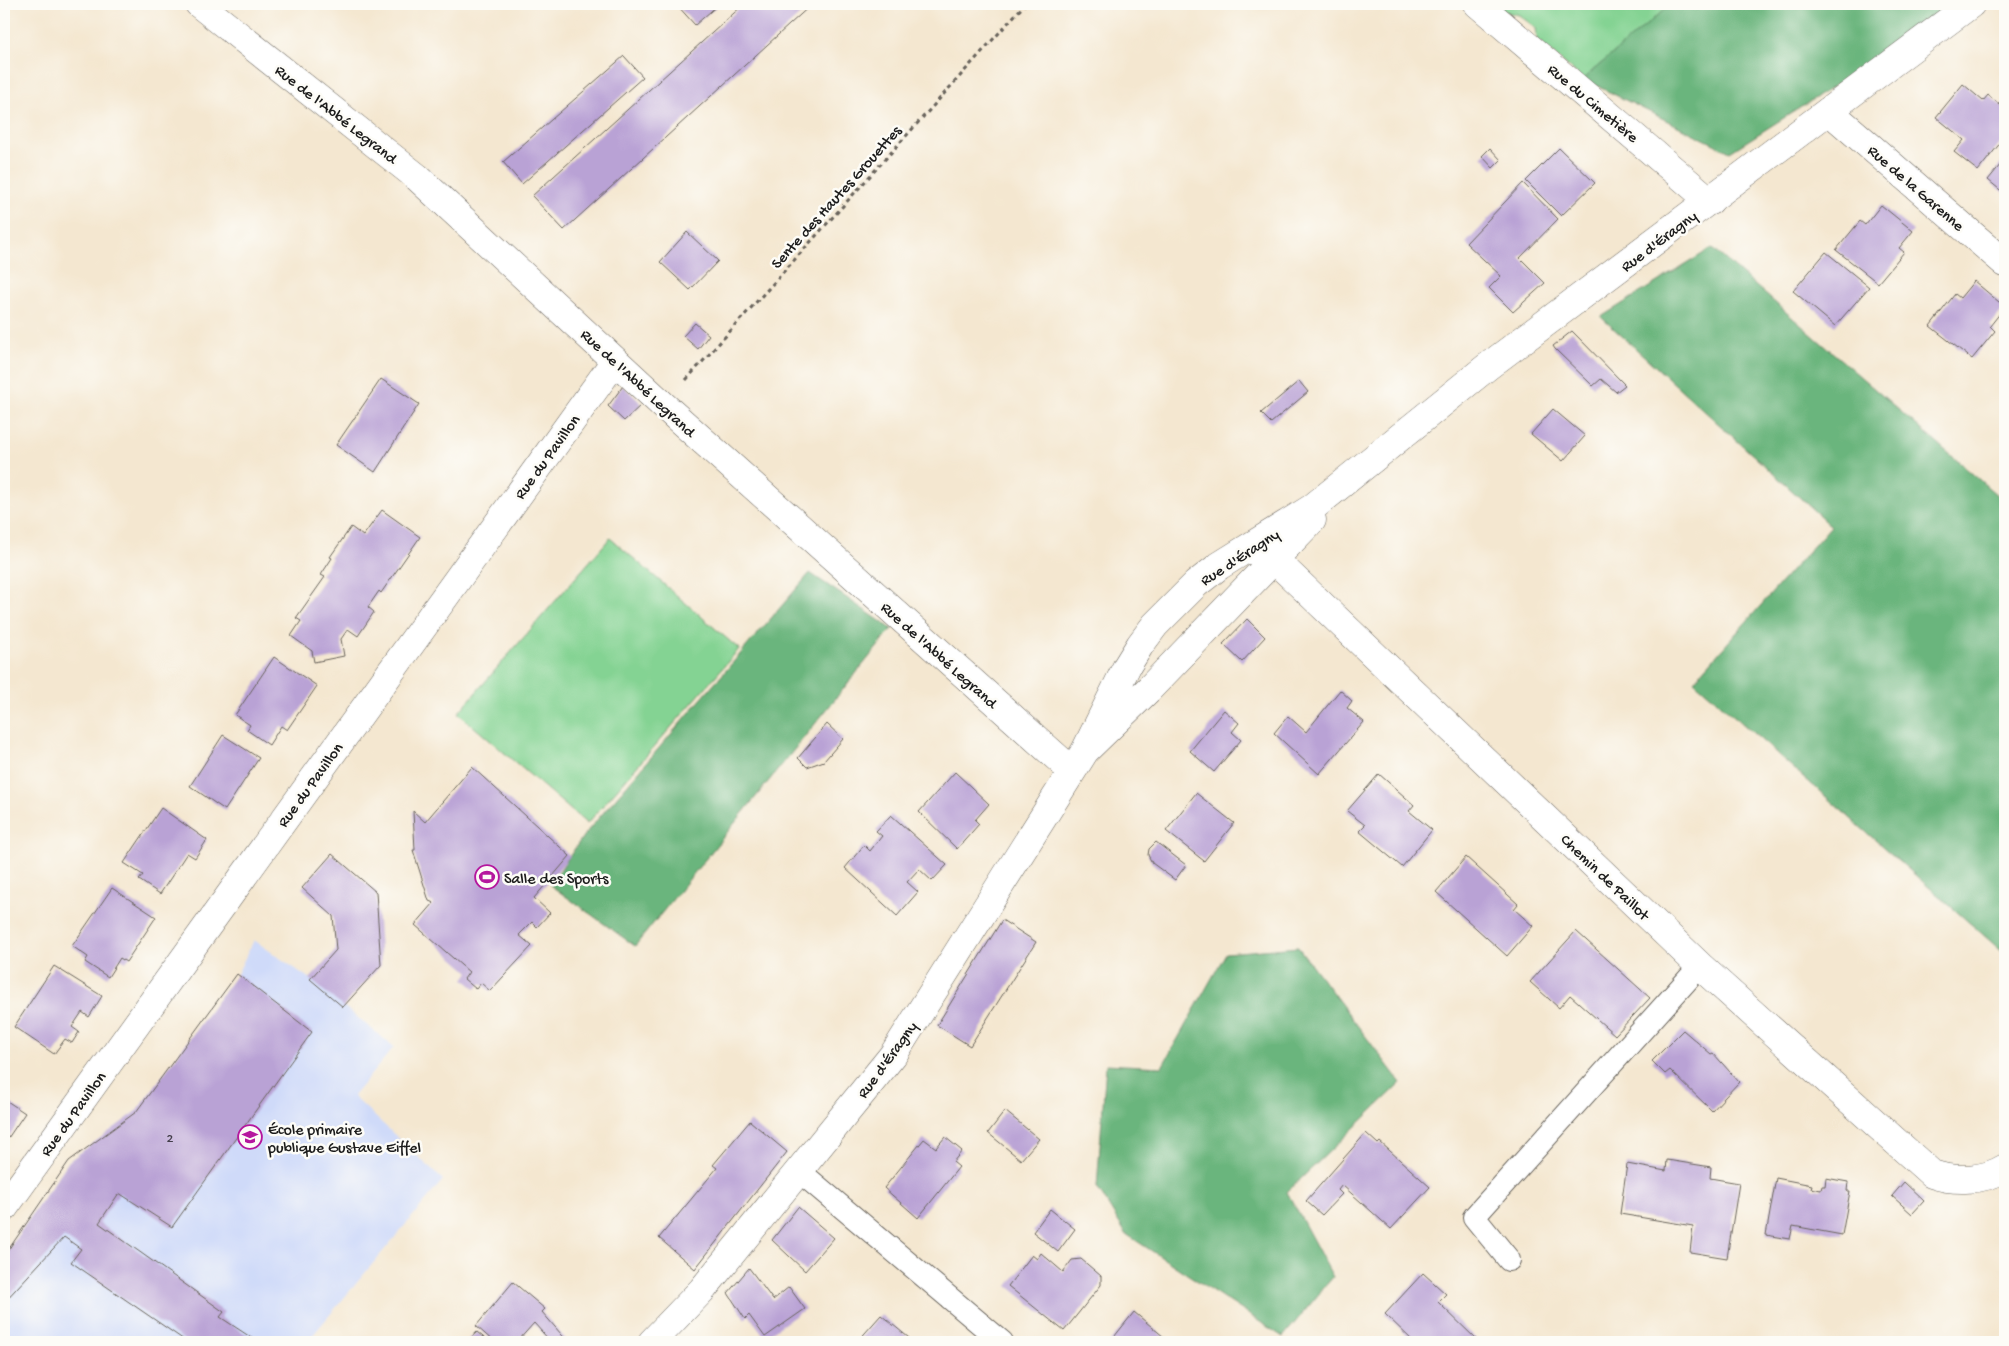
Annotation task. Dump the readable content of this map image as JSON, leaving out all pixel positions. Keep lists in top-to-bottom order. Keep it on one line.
{"streets":{"street":["Rue du Cimetière","Rue de l'Abbé Legrand","Rue de la Garenne","Rue d'Éragny","Rue du Pavillon","Chemin de Paillot"],"path":["Sente des Hautes Grouettes"]},"crossings":[["Rue du Cimetière","Rue d'Éragny"],["Rue de l'Abbé Legrand","Sente des Hautes Grouettes"],["Rue de l'Abbé Legrand","Rue d'Éragny"],["Rue de l'Abbé Legrand","Rue du Pavillon"],["Rue de la Garenne","Rue d'Éragny"],["Rue d'Éragny","Chemin de Paillot"]],"places":{"sports":["Salle des Sports"],"school or university":["École primaire publique Gustave Eiffel"]},"house_numbers":["2"]}
